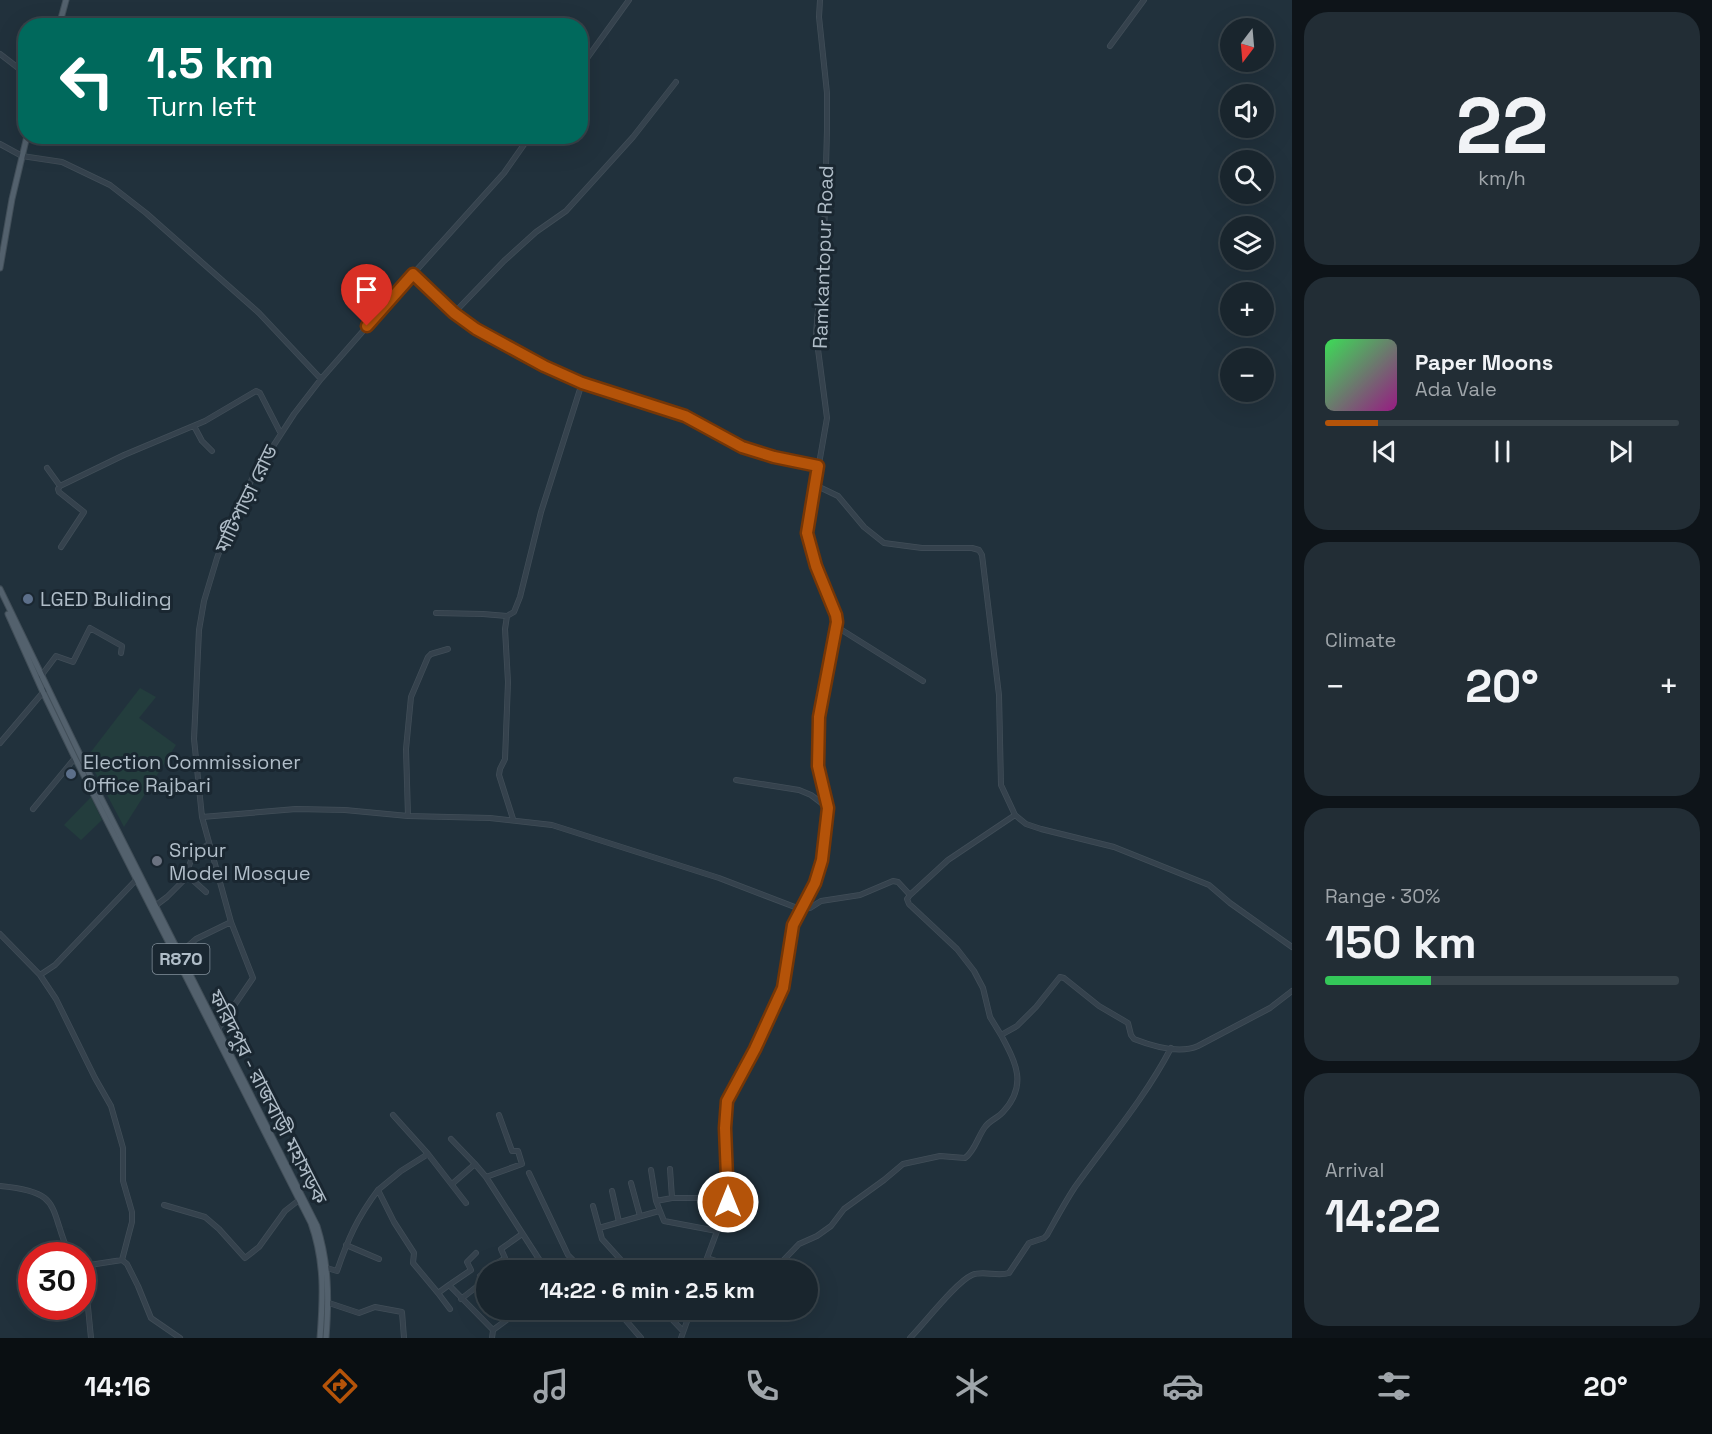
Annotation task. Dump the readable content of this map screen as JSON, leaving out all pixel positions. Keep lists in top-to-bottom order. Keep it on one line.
{"streets":{"main road":["R870","ফরিদপুর - রাজবাড়ী মহাসড়ক"],"street":["Ramkantopur Road","মাটিপাড়া রোড"]},"crossings":[["মাটিপাড়া রোড","ফরিদপুর - রাজবাড়ী মহাসড়ক"]],"places":["LGED Buliding","Election Commissioner Office Rajbari","Sripur Model Mosque"],"north":"bottom","page":{"tile":[["22","km/h"],"Climate",["Range · 30%","150 km"],["Arrival","14:22"]],"map_buttons":["+","−"],"turn":["1.5 km","Turn left"],"song":["Paper Moons","Ada Vale"],"heat":["−","20°","+"],"limit":"30","trip":"14:22 · 6 min · 2.5 km","tabs":["14:16","20°"]}}
